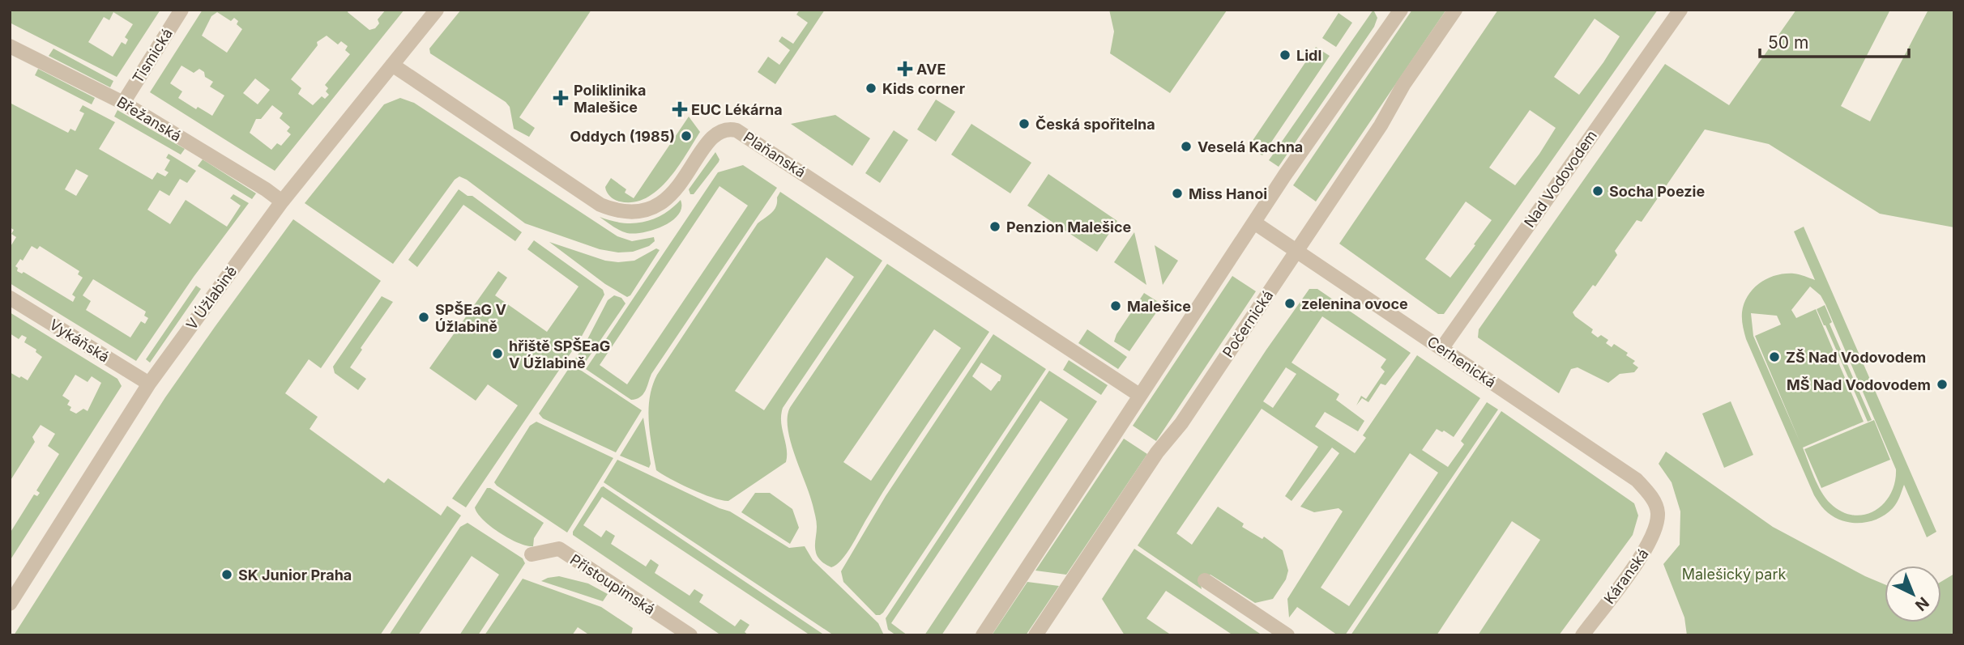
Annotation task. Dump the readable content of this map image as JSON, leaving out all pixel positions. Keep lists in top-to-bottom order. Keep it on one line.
{"streets":{"street":["Tismická","Břežanská","Plaňanská","Nad Vodovodem","V Úžlabině","Počernická","Vykáňská","Cerhenická","Káranská","Přistoupimská"]},"crossings":[["Tismická","Břežanská"],["Břežanská","V Úžlabině"],["Plaňanská","V Úžlabině"],["Nad Vodovodem","Cerhenická"],["V Úžlabině","Vykáňská"],["Počernická","Cerhenická"],["Cerhenická","Káranská"]],"parks":["Malešický park"],"places":{"other":["Lidl","Kids corner","Česká spořitelna","Oddych (1985)","Veselá Kachna","Socha Poezie","Miss Hanoi","Penzion Malešice","zelenina ovoce","Malešice","SPŠEaG V Úžlabině","hřiště SPŠEaG V Úžlabině","ZŠ Nad Vodovodem","MŠ Nad Vodovodem","SK Junior Praha"],"health":["AVE","Poliklinika Malešice","EUC Lékárna"]},"scale_bar":"50 m","north":"bottom right"}
